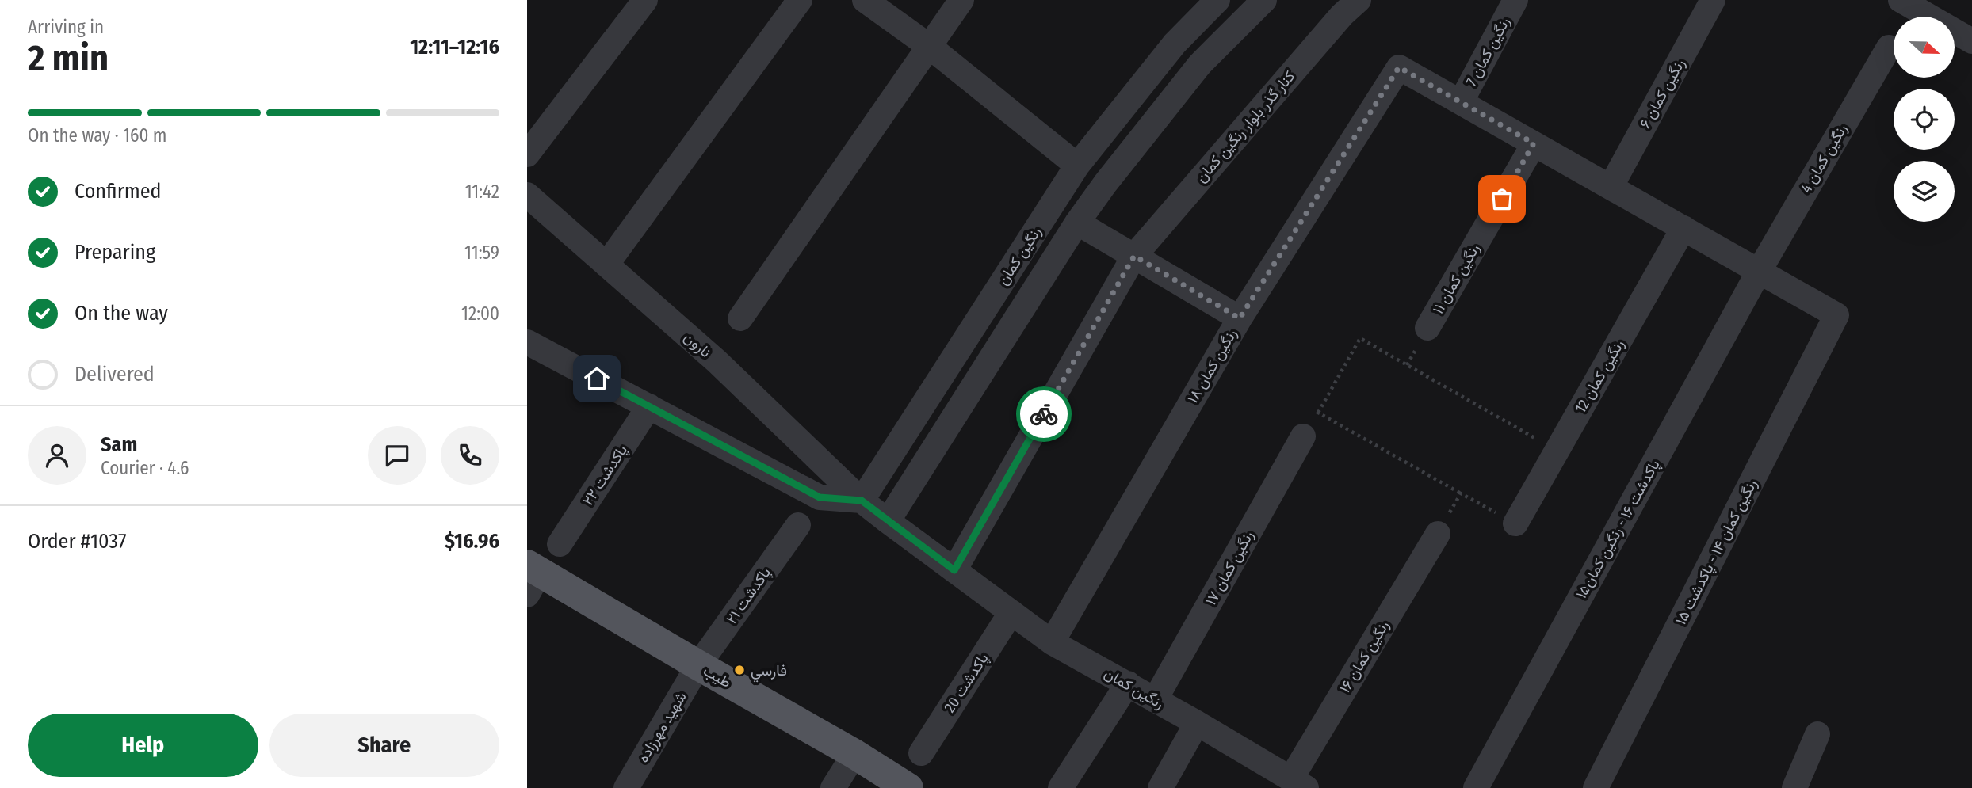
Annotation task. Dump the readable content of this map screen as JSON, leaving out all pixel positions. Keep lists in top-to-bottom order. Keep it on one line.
{"streets":{"main road":["طیب"],"street":["رنگین کمان 7","رنگین کمان ۶","کنار گذر بلوار رنگین کمان","رنگین کمان 4","رنگین کمان","رنگین کمان ۱۱","نارون","رنگین کمان ۱۸","رنگین کمان 12","پاکدشت ۲۲","پاکدشت ۱۶ - رنگین کمان۱۵","رنگین کمان ۱۴ - پاکدشت ۱۵","رنگین کمان ۱۷","پاکدشت ۲۱","رنگین کمان ۱۶","پاکدشت 20","شهید مهرزاده"]},"crossings":[["رنگین کمان 7","رنگین کمان ۱۸"],["کنار گذر بلوار رنگین کمان","رنگین کمان"],["رنگین کمان 4","پاکدشت ۱۶ - رنگین کمان۱۵"],["رنگین کمان 4","رنگین کمان ۱۴ - پاکدشت ۱۵"],["رنگین کمان","نارون"],["رنگین کمان","رنگین کمان ۱۸"],["رنگین کمان","رنگین کمان ۱۷"],["رنگین کمان","رنگین کمان ۱۶"],["رنگین کمان","پاکدشت 20"],["پاکدشت ۱۶ - رنگین کمان۱۵","رنگین کمان ۱۴ - پاکدشت ۱۵"],["پاکدشت ۲۱","طیب"],["پاکدشت ۲۱","شهید مهرزاده"],["طیب","شهید مهرزاده"]],"places":["فارسي"],"north":"right","page":{"heading":["2 min","Arriving in","12:11–12:16"],"panel":["Sam","Courier · 4.6","Order #1037","$16.96"],"bar":"On the way · 160 m","list":[["Confirmed","11:42"],["Preparing","11:59"],["On the way","12:00"],"Delivered"],"buttons":["Help","Share"]}}
